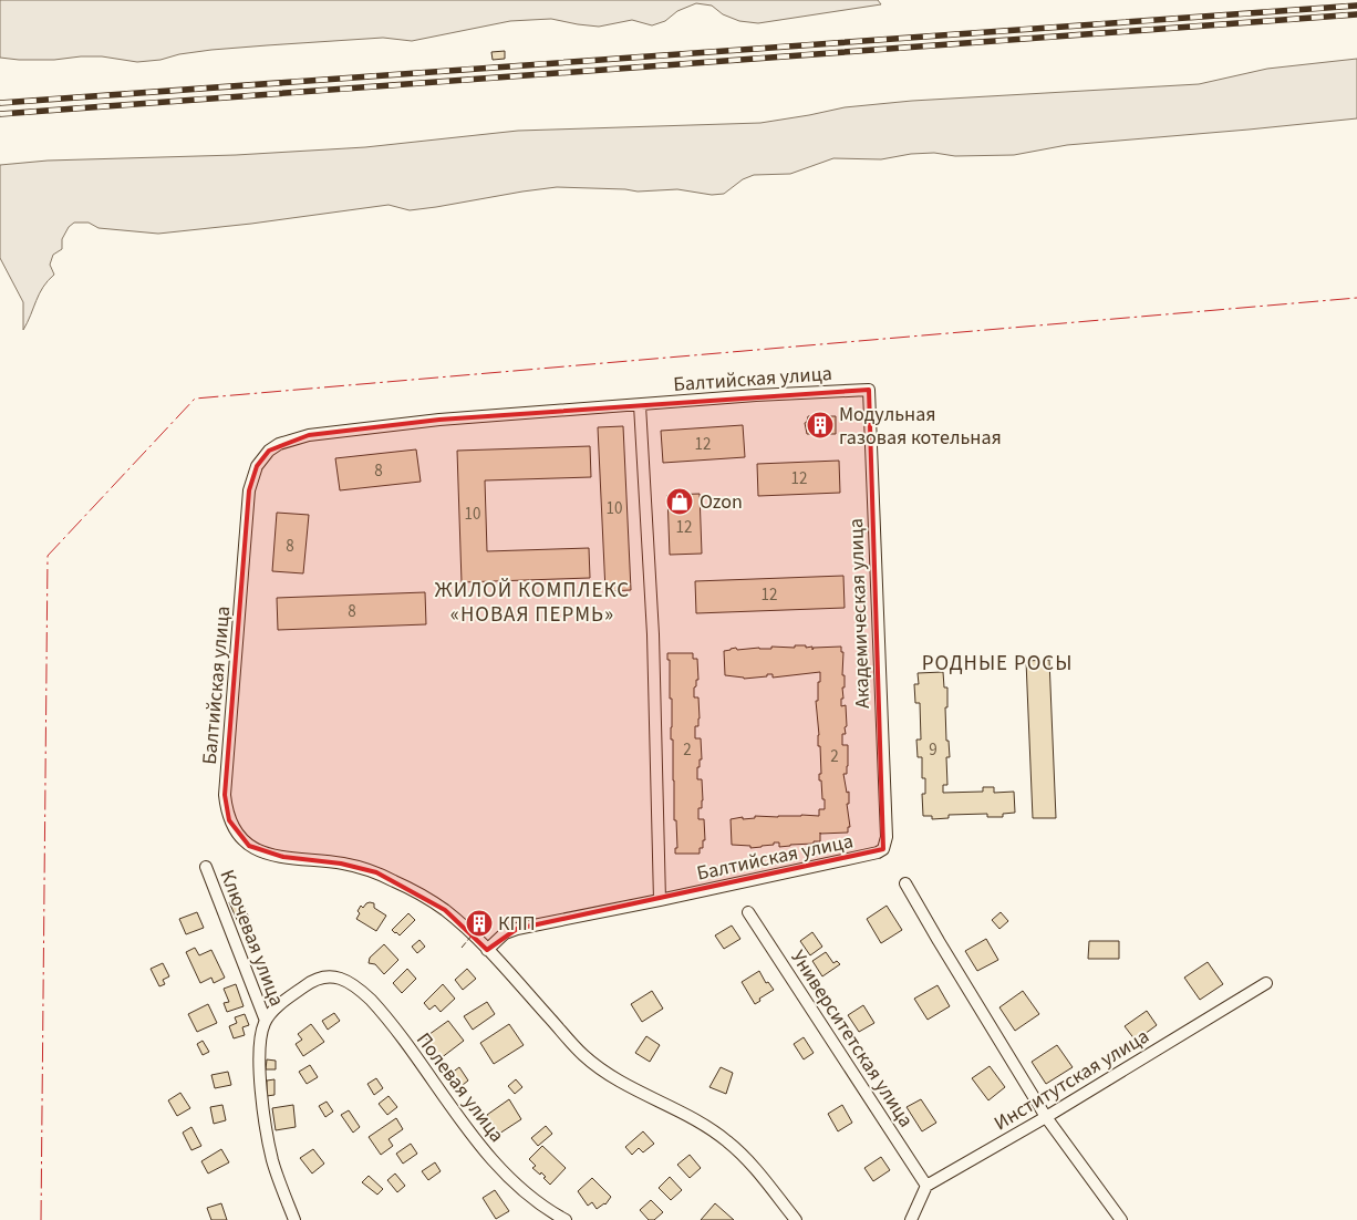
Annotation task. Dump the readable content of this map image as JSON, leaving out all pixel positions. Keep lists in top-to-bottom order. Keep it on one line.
{"streets":{"street":["Балтийская улица","Академическая улица","Ключевая улица","Университетская улица","Институтская улица","Полевая улица"]},"crossings":[["Балтийская улица","Академическая улица"],["Ключевая улица","Полевая улица"],["Университетская улица","Институтская улица"]],"districts":["ЖИЛОЙ КОМПЛЕКС «НОВАЯ ПЕРМЬ»","РОДНЫЕ РОСЫ"],"places":{"building":["Модульная газовая котельная","КПП"],"shop":["Ozon"]},"house_numbers":["12","8","12","10","10","12","8","12","8","2","9","2"]}
